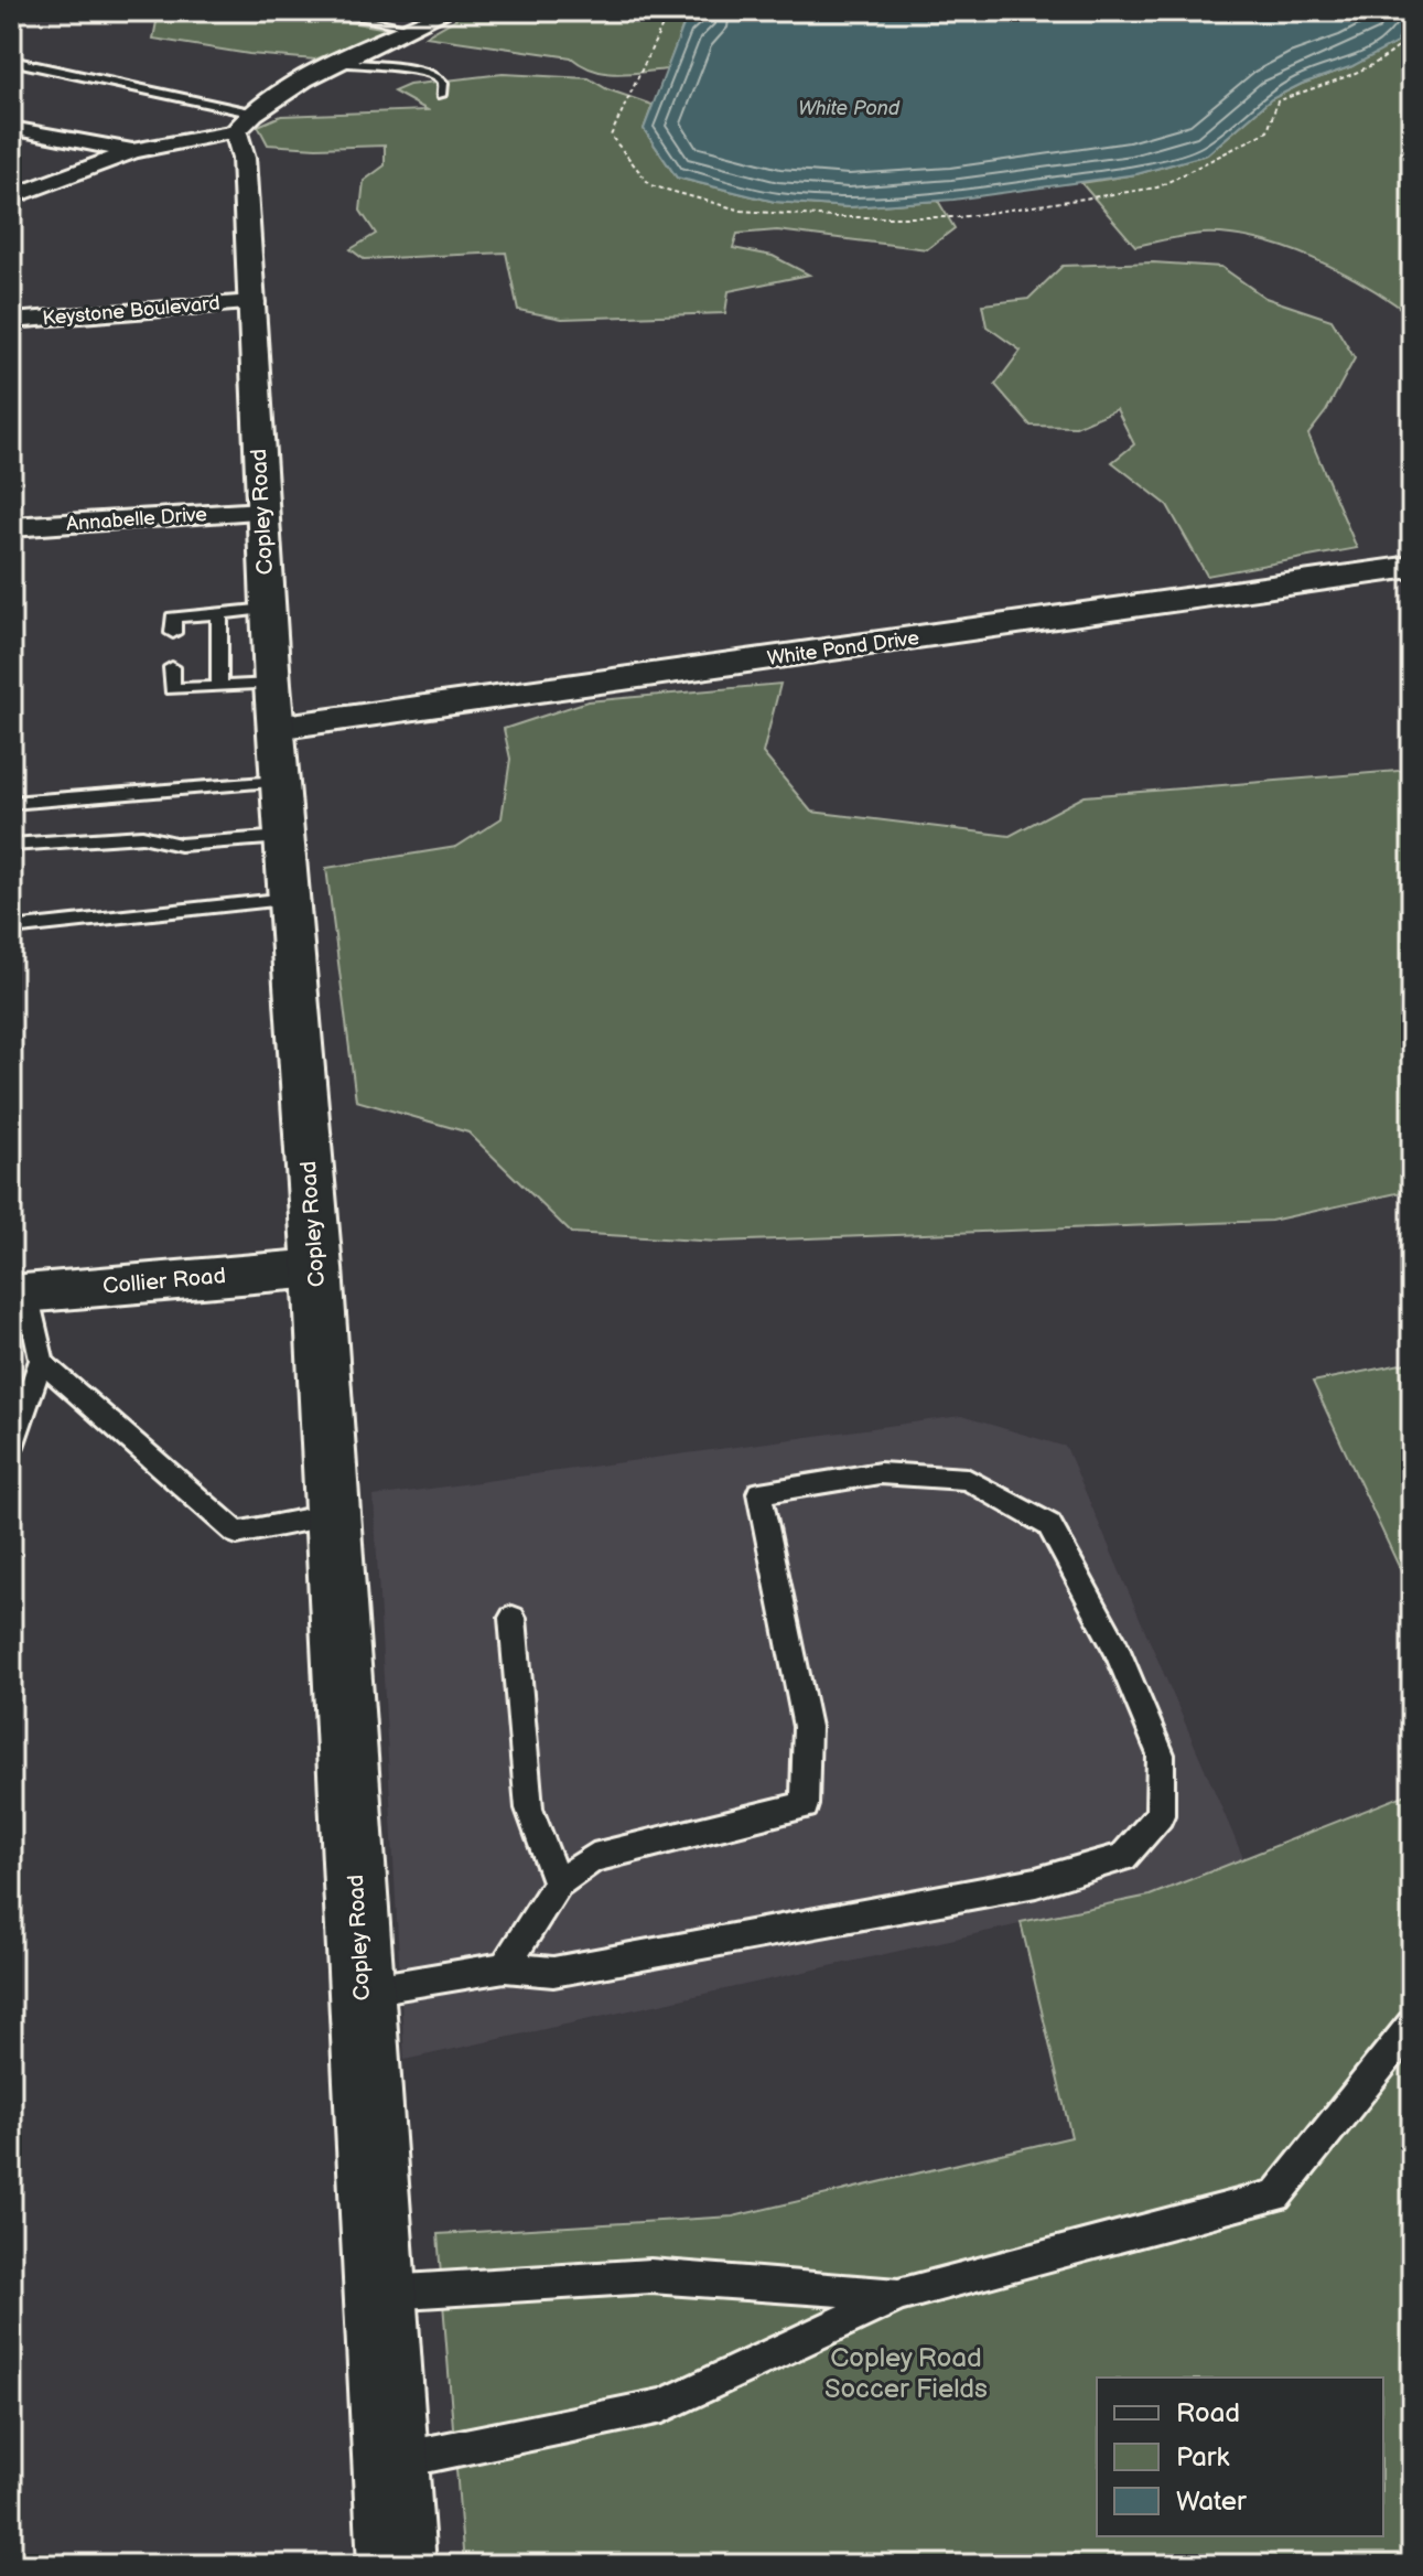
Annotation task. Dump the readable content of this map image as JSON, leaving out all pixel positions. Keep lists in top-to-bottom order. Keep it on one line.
{"streets":{"main road":["Copley Road","White Pond Drive","Collier Road"],"street":["Keystone Boulevard","Annabelle Drive"]},"crossings":[["Keystone Boulevard","Copley Road"],["Copley Road","Annabelle Drive"],["Copley Road","White Pond Drive"],["Copley Road","Collier Road"]],"water":["White Pond"],"parks":["Copley Road Soccer Fields"],"legend":["Road","Park","Water"]}
